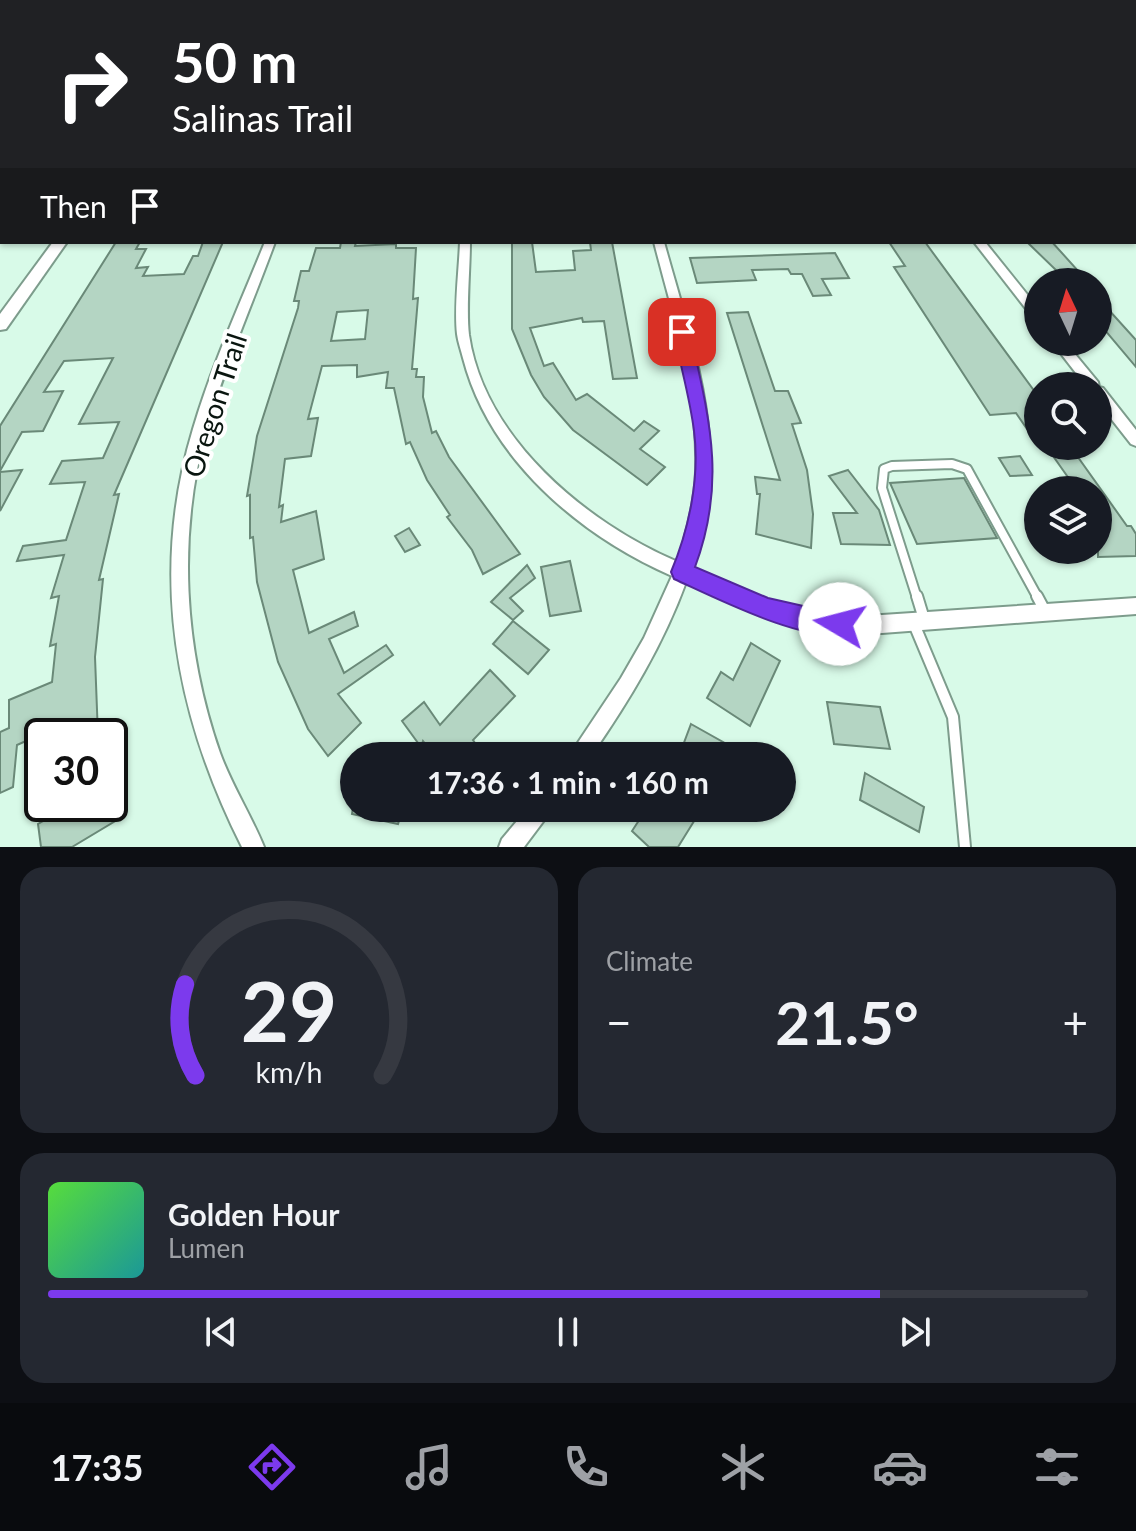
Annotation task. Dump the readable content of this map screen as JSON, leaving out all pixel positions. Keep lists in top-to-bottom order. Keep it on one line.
{"streets":{"street":["Oregon Trail"]},"north":"top","page":{"turn":["50 m","Salinas Trail"],"then":"Then","limit":"30","trip":"17:36 · 1 min · 160 m","tile":"Climate","heat":["−","21.5°","+"],"song":["Golden Hour","Lumen"],"tabs":"17:35","gauge":["29","km/h"]}}
